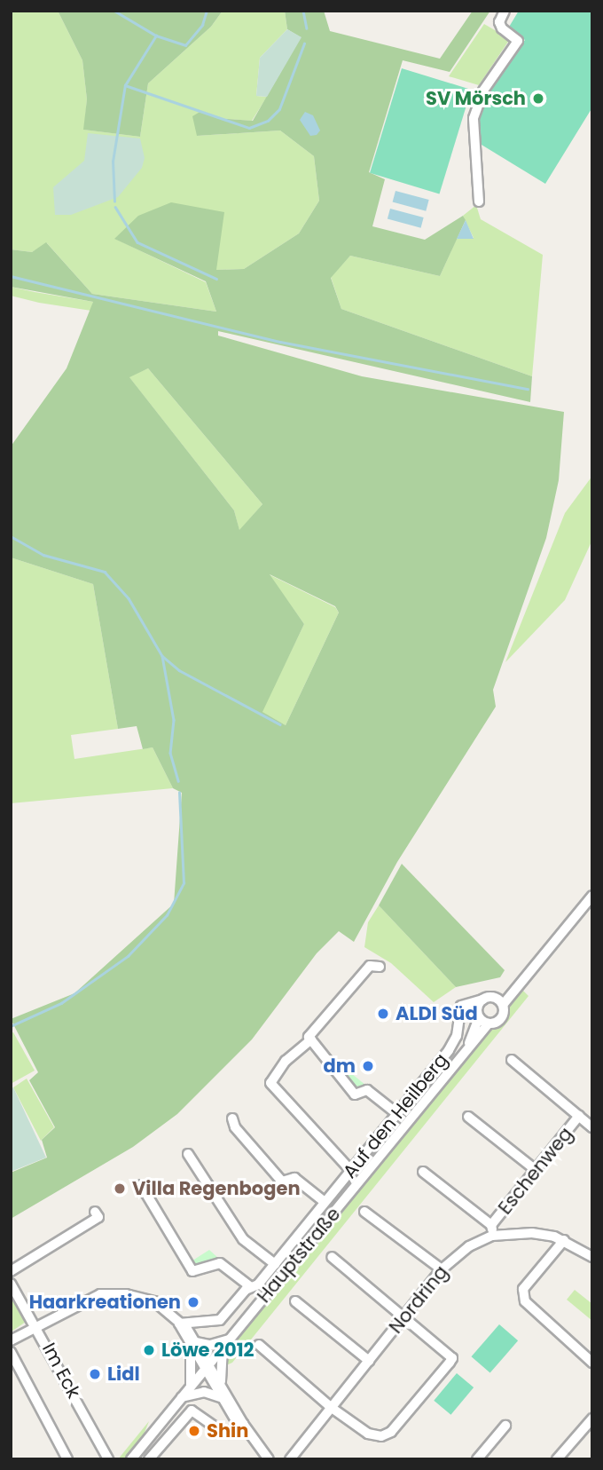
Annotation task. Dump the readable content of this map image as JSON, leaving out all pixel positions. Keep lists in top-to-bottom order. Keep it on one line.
{"streets":{"street":["Auf den Heilberg","Eschenweg","Hauptstraße","Nordring","Im Eck"]},"places":["SV Mörsch","ALDI Süd","dm","Villa Regenbogen","Haarkreationen","Löwe 2012","Lidl","Shin"]}
